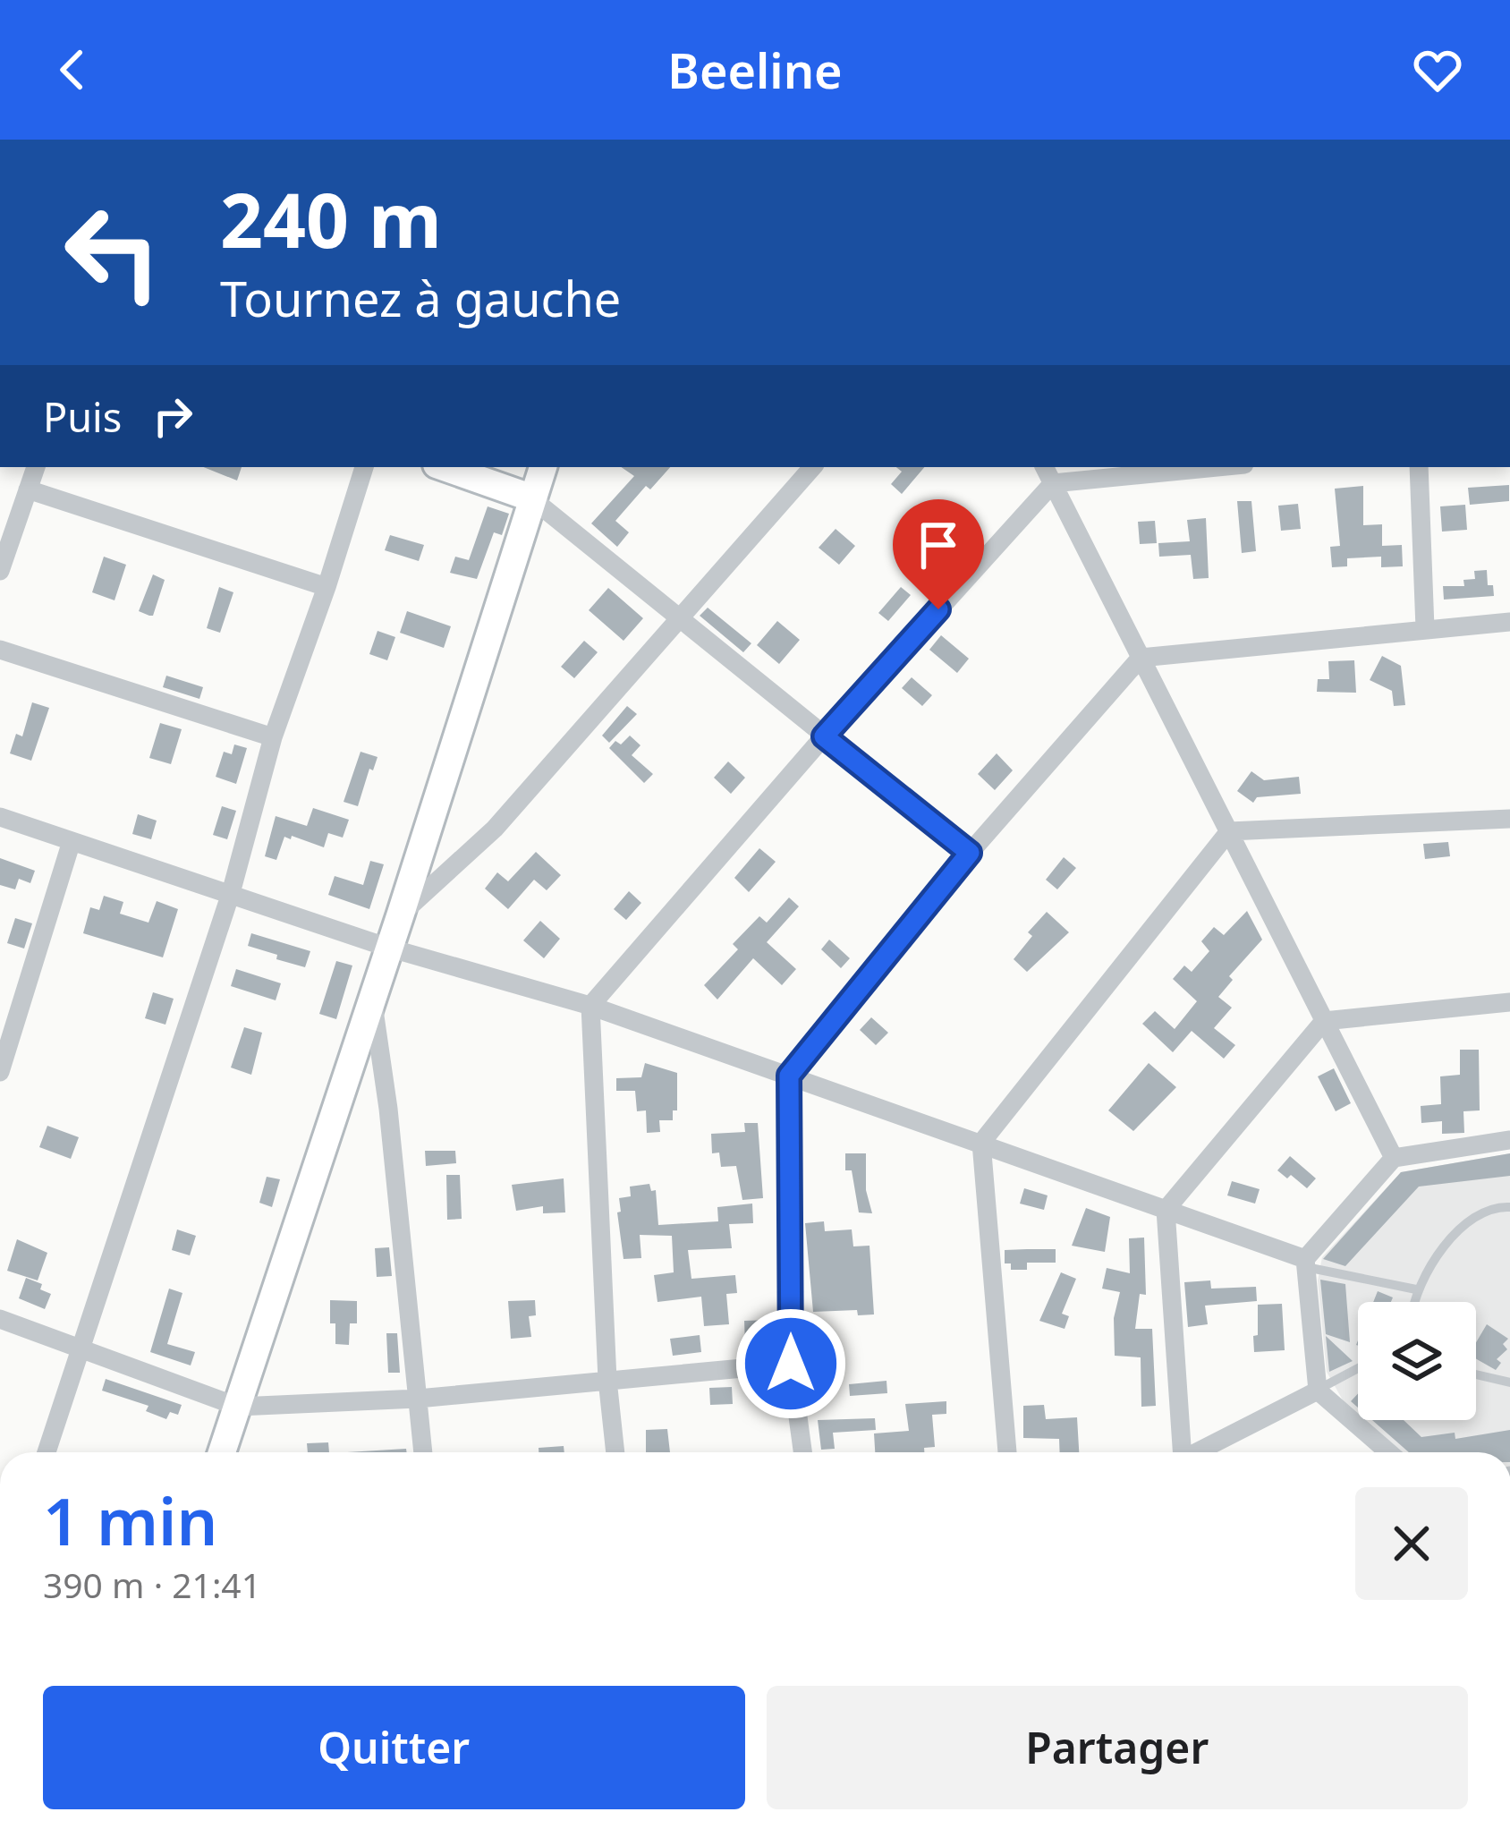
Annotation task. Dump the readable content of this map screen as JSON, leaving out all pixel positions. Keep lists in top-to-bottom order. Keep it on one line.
{"page":{"header":"Beeline","turn":["240 m","Tournez à gauche"],"then":"Puis","heading":["1 min","390 m · 21:41"],"buttons":["Quitter","Partager"]}}
